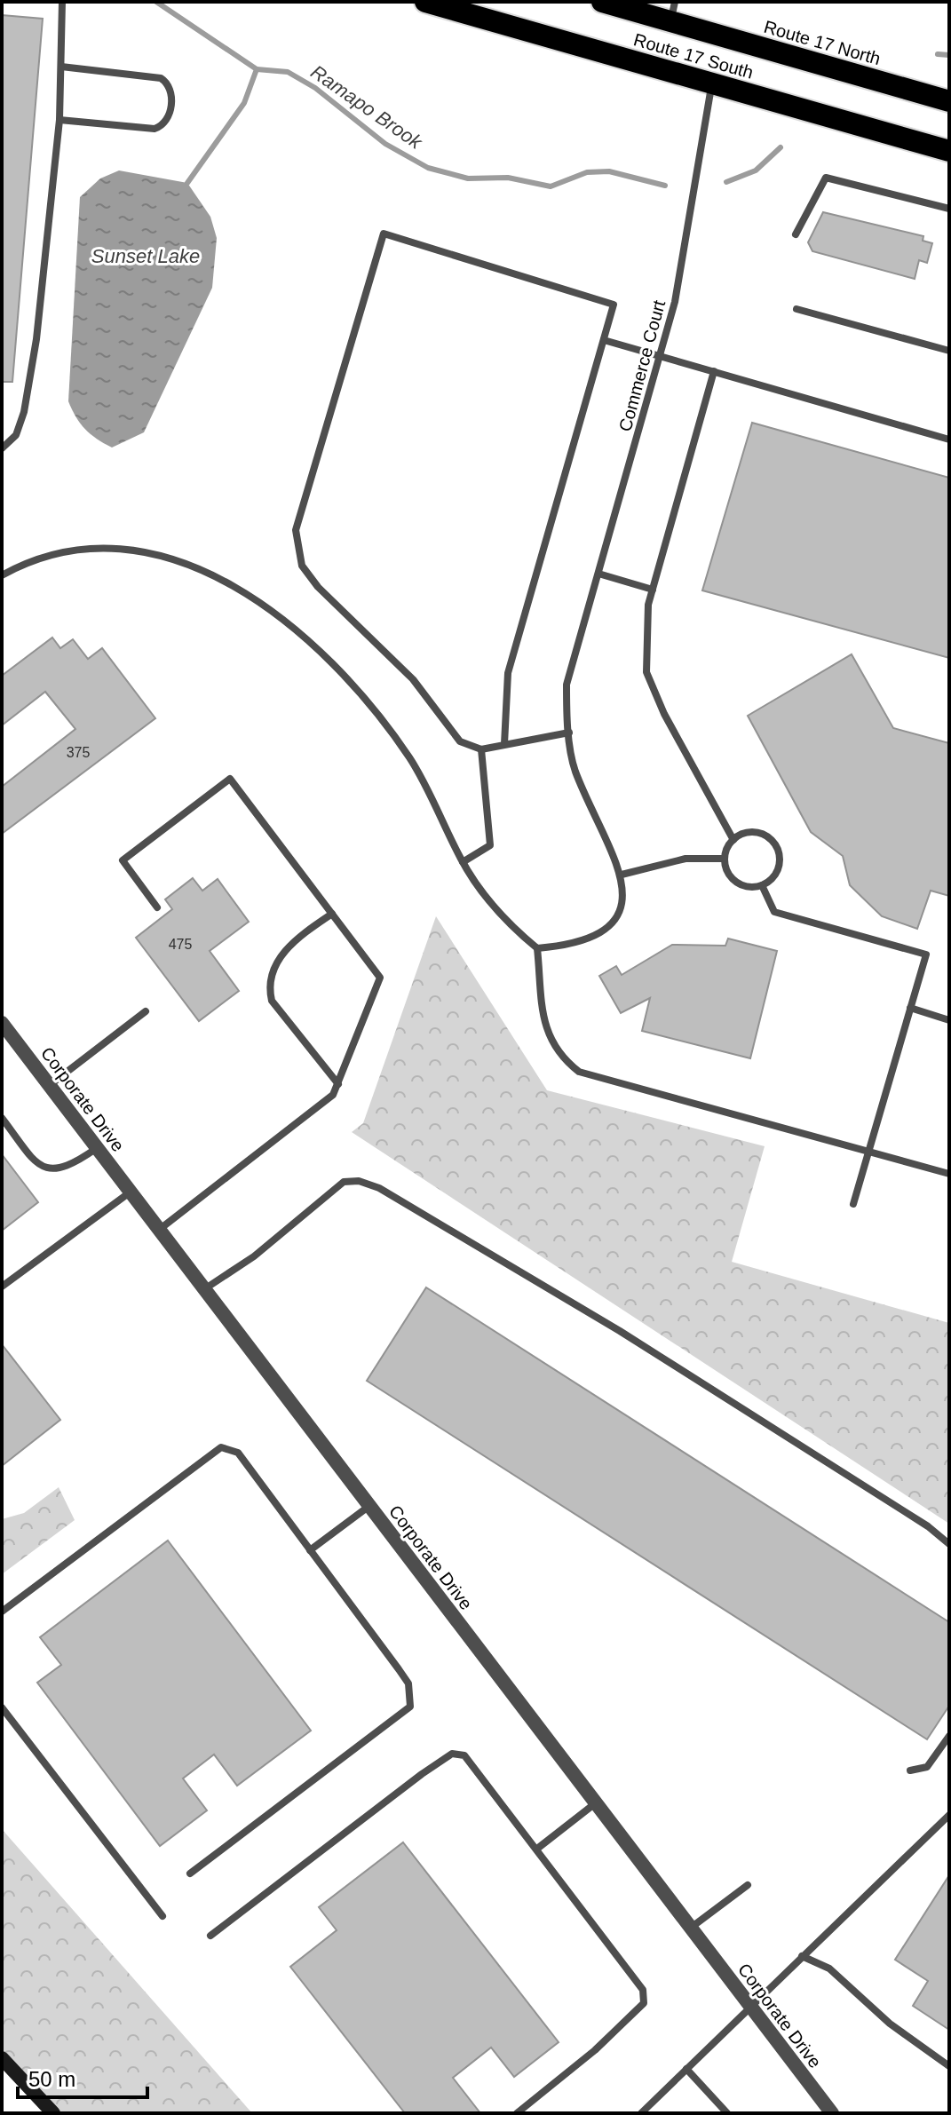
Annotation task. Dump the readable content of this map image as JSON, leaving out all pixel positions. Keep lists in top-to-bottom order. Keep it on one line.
{"streets":{"highway":["Route 17 North","Route 17 South"],"street":["Corporate Drive"],"lane":["Commerce Court"]},"crossings":[["Route 17 South","Commerce Court"]],"water":["Ramapo Brook","Sunset Lake"],"house_numbers":["375","475"],"scale_bar":"50 m"}
